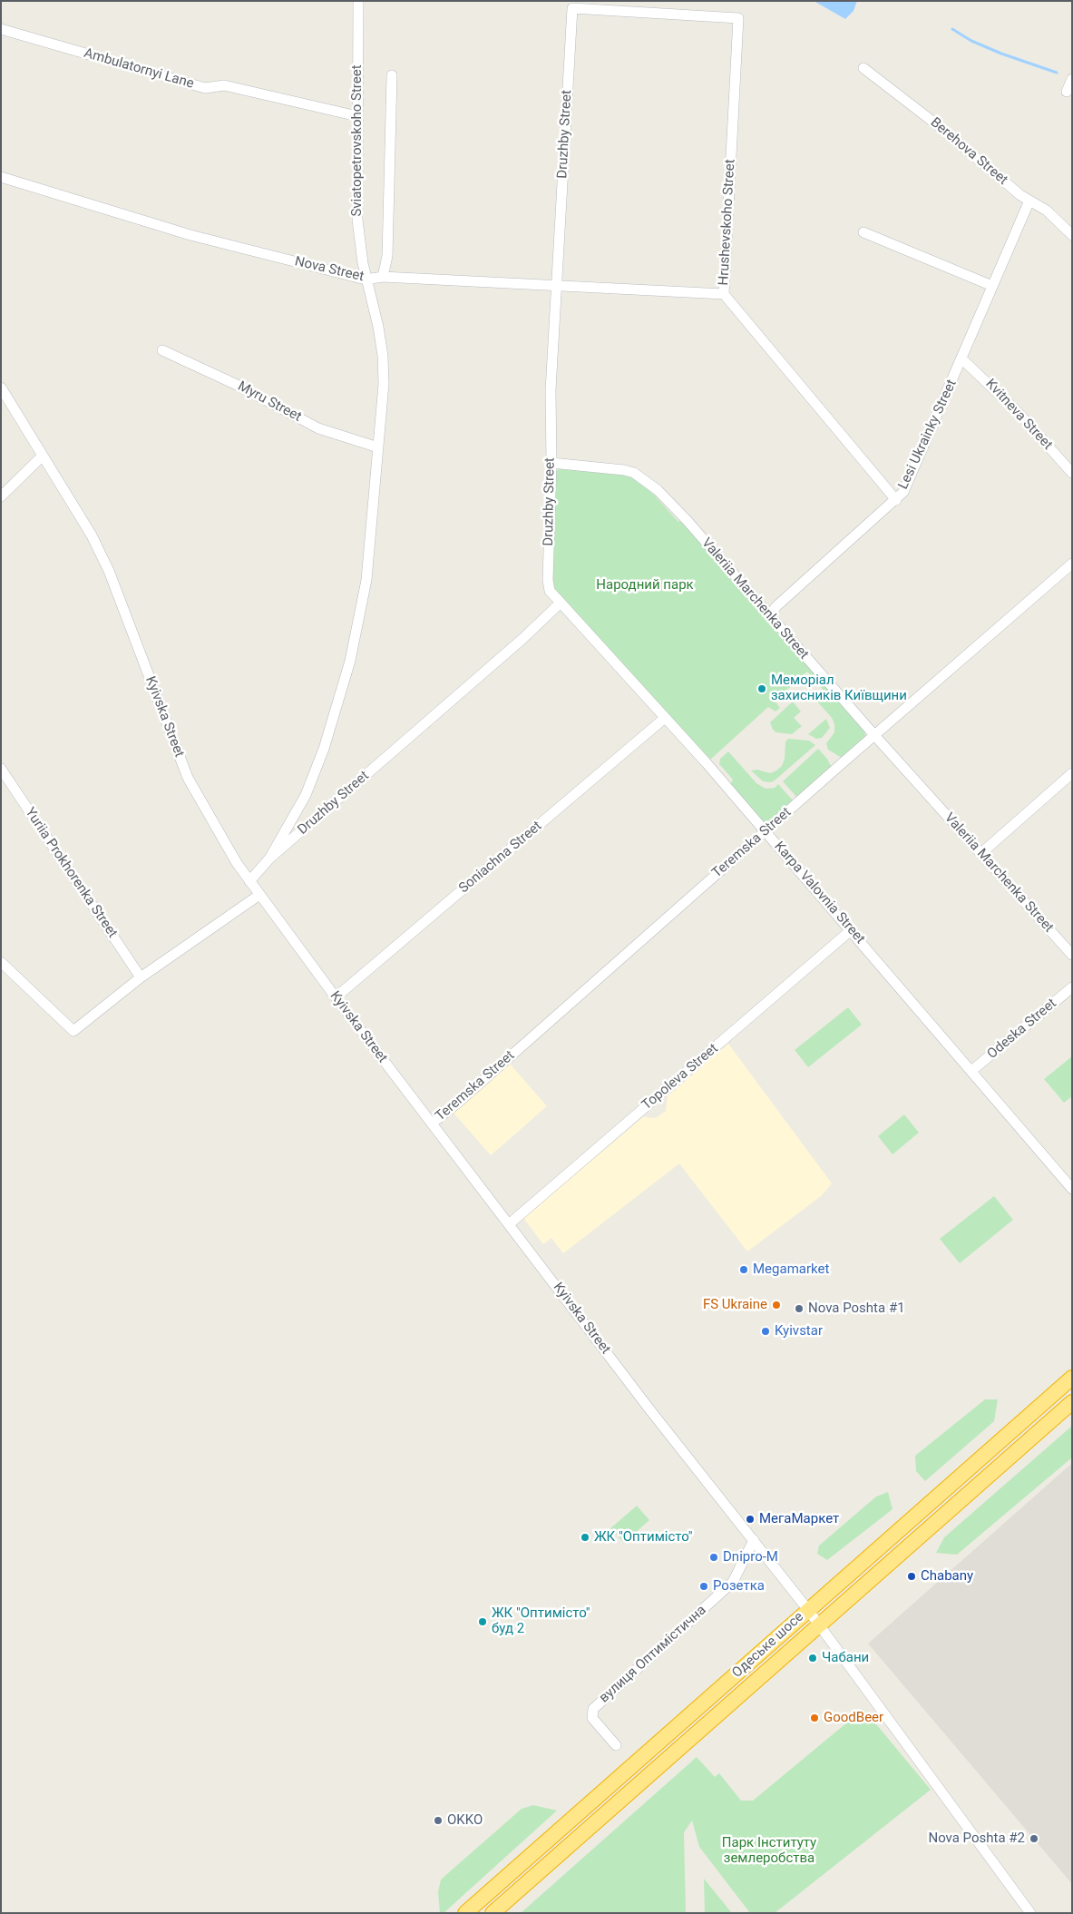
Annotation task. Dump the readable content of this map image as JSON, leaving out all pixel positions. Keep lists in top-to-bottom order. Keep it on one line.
{"streets":{"highway":["Одеське шосе"],"street":["Ambulatornyi Lane","Druzhby Street","Sviatopetrovskoho Street","Berehova Street","Hrushevskoho Street","Nova Street","Myru Street","Kvitneva Street","Lesi Ukrainky Street","Valeriia Marchenka Street","Kyivska Street","Teremska Street","Soniachna Street","Yuriia Prokhorenka Street","Karpa Valovnia Street","Odeska Street","Topoleva Street","вулиця Оптимістична"]},"crossings":[["Ambulatornyi Lane","Sviatopetrovskoho Street"],["Druzhby Street","Sviatopetrovskoho Street"],["Druzhby Street","Hrushevskoho Street"],["Druzhby Street","Nova Street"],["Druzhby Street","Valeriia Marchenka Street"],["Druzhby Street","Karpa Valovnia Street"],["Sviatopetrovskoho Street","Nova Street"],["Sviatopetrovskoho Street","Myru Street"],["Berehova Street","Lesi Ukrainky Street"],["Hrushevskoho Street","Nova Street"],["Hrushevskoho Street","Lesi Ukrainky Street"],["Kvitneva Street","Lesi Ukrainky Street"],["Lesi Ukrainky Street","Valeriia Marchenka Street"],["Valeriia Marchenka Street","Teremska Street"],["Kyivska Street","Teremska Street"],["Kyivska Street","Soniachna Street"],["Kyivska Street","Topoleva Street"],["Kyivska Street","Одеське шосе"],["Kyivska Street","вулиця Оптимістична"],["Teremska Street","Karpa Valovnia Street"],["Soniachna Street","Karpa Valovnia Street"],["Karpa Valovnia Street","Odeska Street"],["Karpa Valovnia Street","Topoleva Street"]],"parks":["Народний парк","Парк Інституту землеробства"],"places":["Меморіал захисників Київщини","Megamarket","FS Ukraine","Nova Poshta #1","Kyivstar","МегаМаркет","ЖК \"Оптимісто\"","Dnipro-M","Chabany","Розетка","ЖК \"Оптимісто\" буд 2","Чабани","GoodBeer","OKKO","Nova Poshta #2"]}
